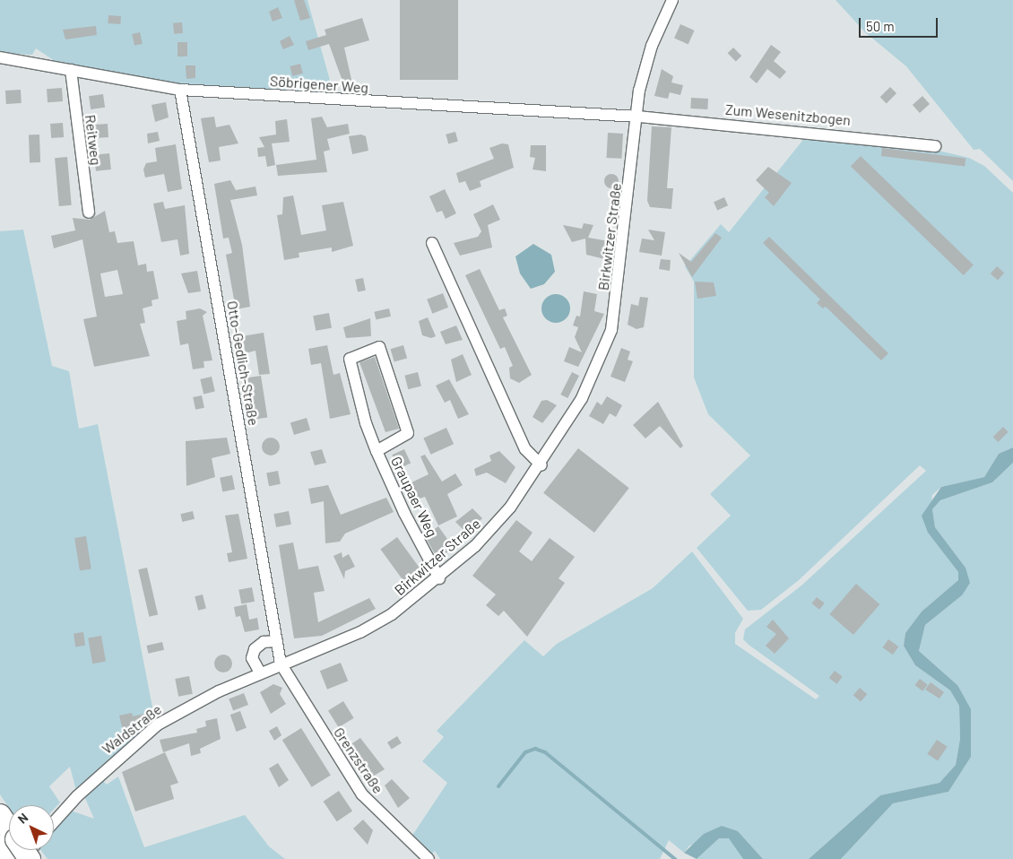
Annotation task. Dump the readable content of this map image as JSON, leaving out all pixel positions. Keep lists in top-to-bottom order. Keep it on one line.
{"streets":{"street":["Söbrigener Weg","Zum Wesenitzbogen","Reitweg","Birkwitzer Straße","Otto-Gedlich-Straße","Graupaer Weg","Waldstraße","Grenzstraße"]},"crossings":[["Söbrigener Weg","Zum Wesenitzbogen"],["Söbrigener Weg","Reitweg"],["Söbrigener Weg","Birkwitzer Straße"],["Söbrigener Weg","Otto-Gedlich-Straße"],["Zum Wesenitzbogen","Birkwitzer Straße"],["Birkwitzer Straße","Otto-Gedlich-Straße"],["Birkwitzer Straße","Graupaer Weg"],["Birkwitzer Straße","Waldstraße"],["Birkwitzer Straße","Grenzstraße"],["Otto-Gedlich-Straße","Waldstraße"],["Otto-Gedlich-Straße","Grenzstraße"],["Waldstraße","Grenzstraße"]],"scale_bar":"50 m","north":"top left"}
